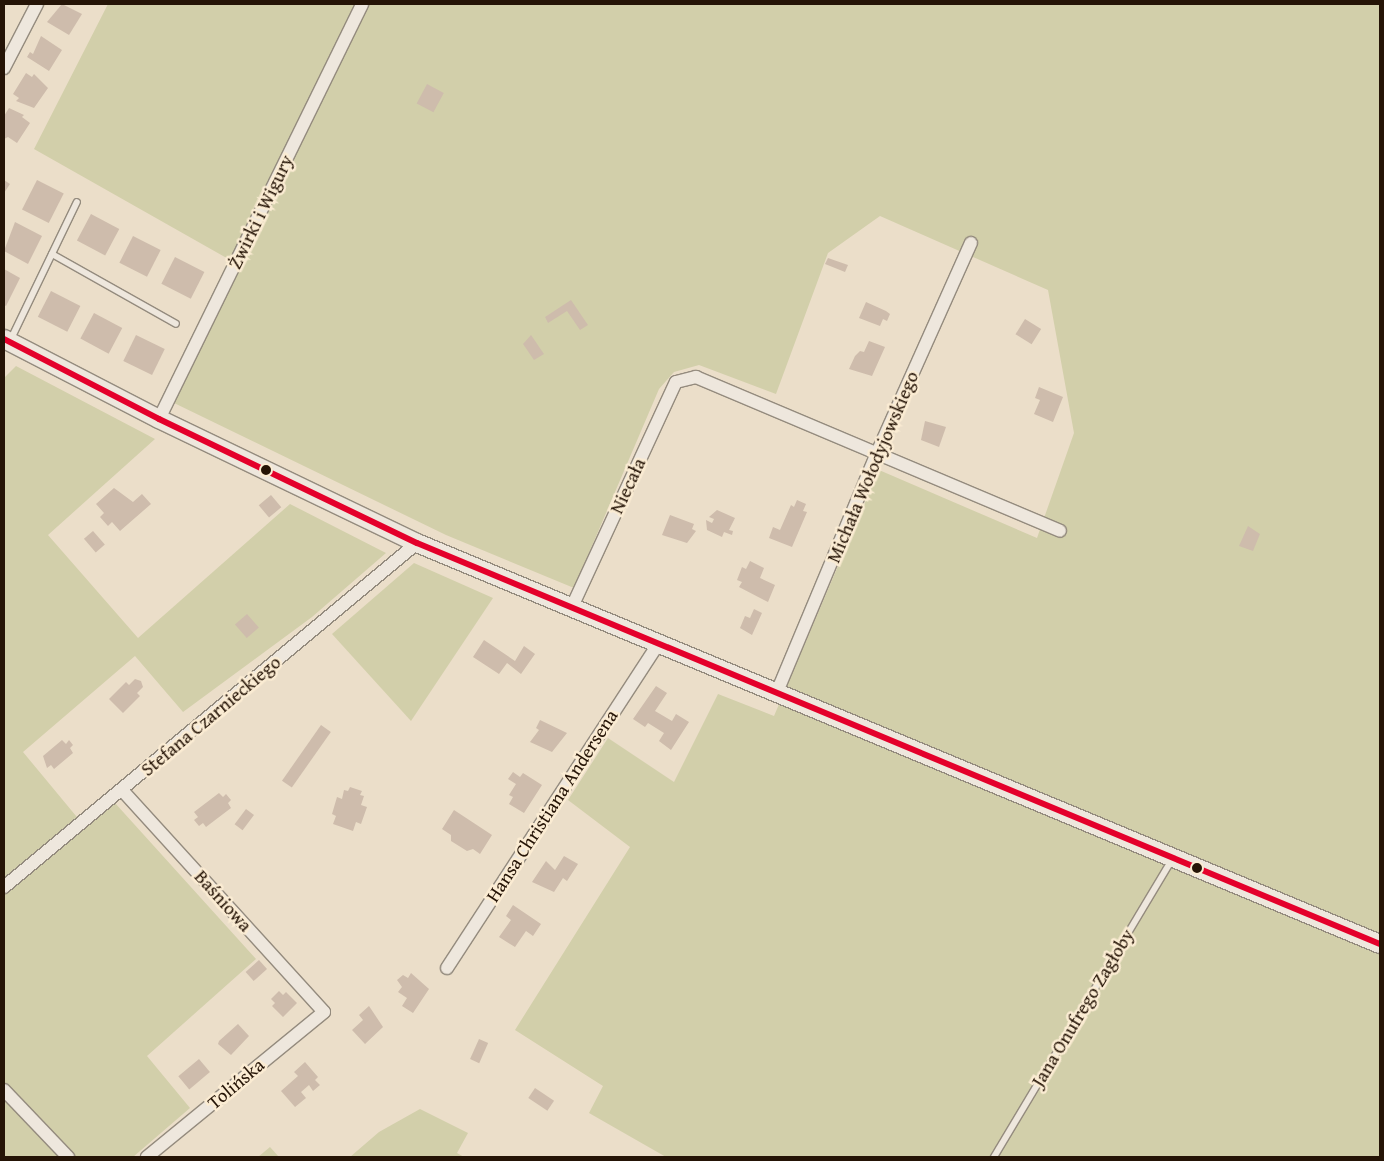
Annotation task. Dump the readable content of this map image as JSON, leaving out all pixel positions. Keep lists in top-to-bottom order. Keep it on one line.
{"streets":{"street":["Żwirki i Wigury","Michała Wołodyjowskiego","Niecała","Stefana Czarnieckiego","Hansa Christiana Andersena","Baśniowa","Tolińska"],"lane":["Jana Onufrego Zagłoby"]},"crossings":[["Michała Wołodyjowskiego","Niecała"],["Stefana Czarnieckiego","Baśniowa"],["Baśniowa","Tolińska"]]}
